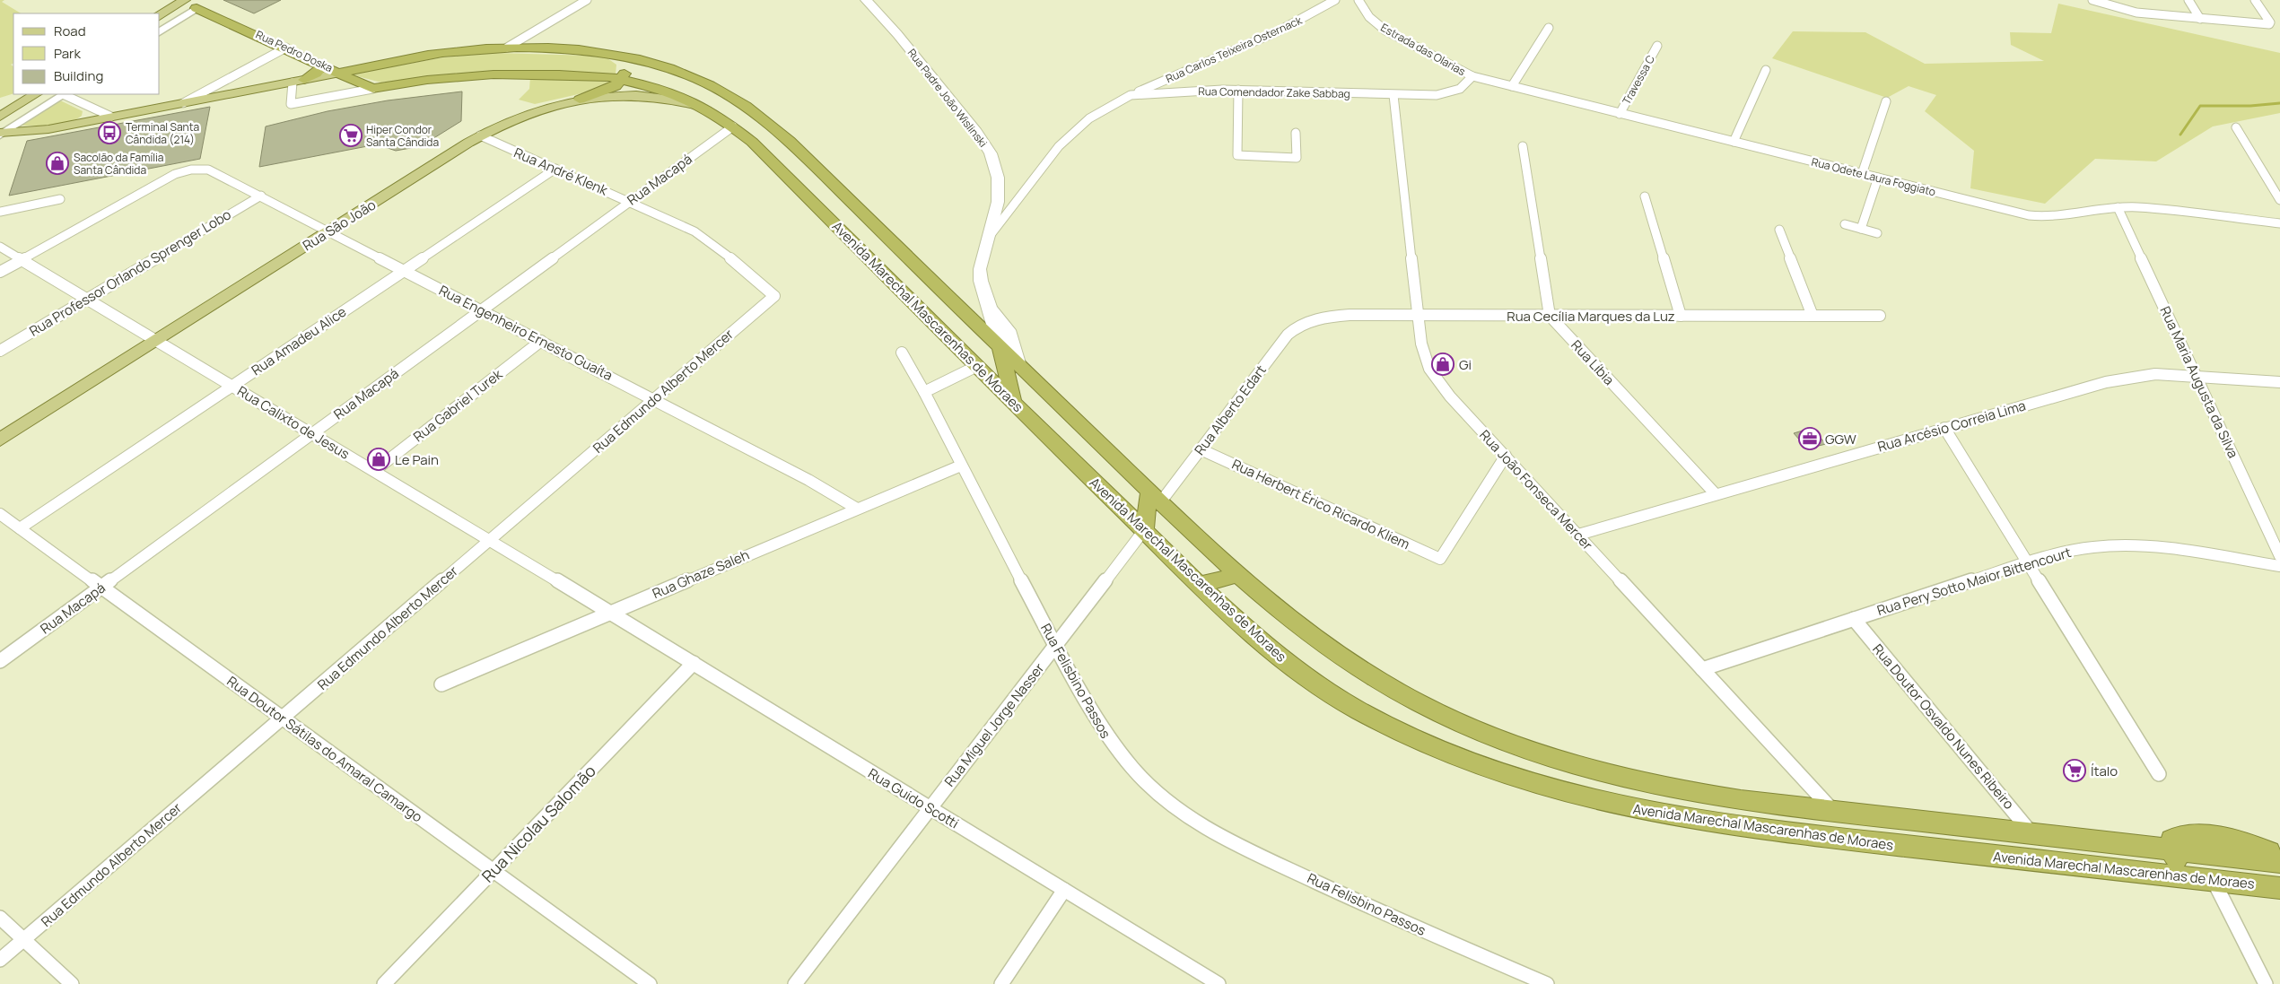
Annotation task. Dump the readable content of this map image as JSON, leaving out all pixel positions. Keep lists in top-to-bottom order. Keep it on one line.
{"streets":{"highway":["Rua Pedro Doska","Avenida Marechal Mascarenhas de Moraes"],"main road":["Rua Comendador Zake Sabbag","Rua Padre João Wislinski","Rua São João"],"street":["Rua Carlos Teixeira Osternack","Estrada das Olarias","Travessa C","Rua André Klenk","Rua Odete Laura Foggiato","Rua Macapá","Rua Professor Orlando Sprenger Lobo","Rua Cecília Marques da Luz","Rua Engenheiro Ernesto Guaíta","Rua Amadeu Alice","Rua Líbia","Rua Maria Augusta da Silva","Rua Edmundo Alberto Mercer","Rua Gabriel Turek","Rua Alberto Edart","Rua Calixto de Jesus","Rua Arcésio Correia Lima","Rua João Fonseca Mercer","Rua Herbert Érico Ricardo Kliem","Rua Ghaze Saleh","Rua Pery Sotto Maior Bittencourt","Rua Felisbino Passos","Rua Miguel Jorge Nasser","Rua Doutor Osvaldo Nunes Ribeiro","Rua Doutor Sátilas do Amaral Camargo","Rua Guido Scotti","Rua Nicolau Salomão"]},"crossings":[["Rua Carlos Teixeira Osternack","Rua Comendador Zake Sabbag"],["Estrada das Olarias","Rua Comendador Zake Sabbag"],["Estrada das Olarias","Rua Odete Laura Foggiato"],["Rua Pedro Doska","Avenida Marechal Mascarenhas de Moraes"],["Travessa C","Rua Odete Laura Foggiato"],["Rua Comendador Zake Sabbag","Rua Padre João Wislinski"],["Rua Comendador Zake Sabbag","Rua Odete Laura Foggiato"],["Rua Comendador Zake Sabbag","Avenida Marechal Mascarenhas de Moraes"],["Rua Comendador Zake Sabbag","Rua João Fonseca Mercer"],["Rua André Klenk","Rua Macapá"],["Rua André Klenk","Rua São João"],["Rua André Klenk","Rua Amadeu Alice"],["Rua André Klenk","Rua Edmundo Alberto Mercer"],["Rua Odete Laura Foggiato","Rua Maria Augusta da Silva"],["Rua Macapá","Avenida Marechal Mascarenhas de Moraes"],["Rua Macapá","Rua Engenheiro Ernesto Guaíta"],["Rua Macapá","Rua Calixto de Jesus"],["Rua Macapá","Rua Doutor Sátilas do Amaral Camargo"],["Rua São João","Avenida Marechal Mascarenhas de Moraes"],["Rua São João","Rua Engenheiro Ernesto Guaíta"],["Rua São João","Rua Calixto de Jesus"],["Rua Professor Orlando Sprenger Lobo","Rua Engenheiro Ernesto Guaíta"],["Rua Professor Orlando Sprenger Lobo","Rua Calixto de Jesus"],["Rua Cecília Marques da Luz","Rua Líbia"],["Rua Cecília Marques da Luz","Rua Alberto Edart"],["Rua Cecília Marques da Luz","Rua João Fonseca Mercer"],["Avenida Marechal Mascarenhas de Moraes","Rua Alberto Edart"],["Avenida Marechal Mascarenhas de Moraes","Rua João Fonseca Mercer"],["Avenida Marechal Mascarenhas de Moraes","Rua Miguel Jorge Nasser"],["Avenida Marechal Mascarenhas de Moraes","Rua Doutor Osvaldo Nunes Ribeiro"],["Rua Engenheiro Ernesto Guaíta","Rua Amadeu Alice"],["Rua Engenheiro Ernesto Guaíta","Rua Edmundo Alberto Mercer"],["Rua Engenheiro Ernesto Guaíta","Rua Gabriel Turek"],["Rua Engenheiro Ernesto Guaíta","Rua Calixto de Jesus"],["Rua Engenheiro Ernesto Guaíta","Rua Ghaze Saleh"],["Rua Amadeu Alice","Rua Calixto de Jesus"],["Rua Amadeu Alice","Rua Doutor Sátilas do Amaral Camargo"],["Rua Líbia","Rua Arcésio Correia Lima"],["Rua Maria Augusta da Silva","Rua Arcésio Correia Lima"],["Rua Edmundo Alberto Mercer","Rua Calixto de Jesus"],["Rua Edmundo Alberto Mercer","Rua Doutor Sátilas do Amaral Camargo"],["Rua Gabriel Turek","Rua Calixto de Jesus"],["Rua Alberto Edart","Rua Herbert Érico Ricardo Kliem"],["Rua Calixto de Jesus","Rua Ghaze Saleh"],["Rua Calixto de Jesus","Rua Guido Scotti"],["Rua Arcésio Correia Lima","Rua João Fonseca Mercer"],["Rua João Fonseca Mercer","Rua Herbert Érico Ricardo Kliem"],["Rua João Fonseca Mercer","Rua Pery Sotto Maior Bittencourt"],["Rua Ghaze Saleh","Rua Felisbino Passos"],["Rua Ghaze Saleh","Rua Guido Scotti"],["Rua Pery Sotto Maior Bittencourt","Rua Doutor Osvaldo Nunes Ribeiro"],["Rua Felisbino Passos","Rua Miguel Jorge Nasser"],["Rua Miguel Jorge Nasser","Rua Guido Scotti"],["Rua Doutor Sátilas do Amaral Camargo","Rua Nicolau Salomão"],["Rua Guido Scotti","Rua Nicolau Salomão"]],"places":{"bus stop":["Terminal Santa Cândida (214)"],"supermarket":["Hiper Condor Santa Cândida","Ítalo"],"shop":["Sacolão da Família Santa Cândida","Gi","Le Pain"],"office":["GGW"]},"legend":["Road","Park","Building"]}
